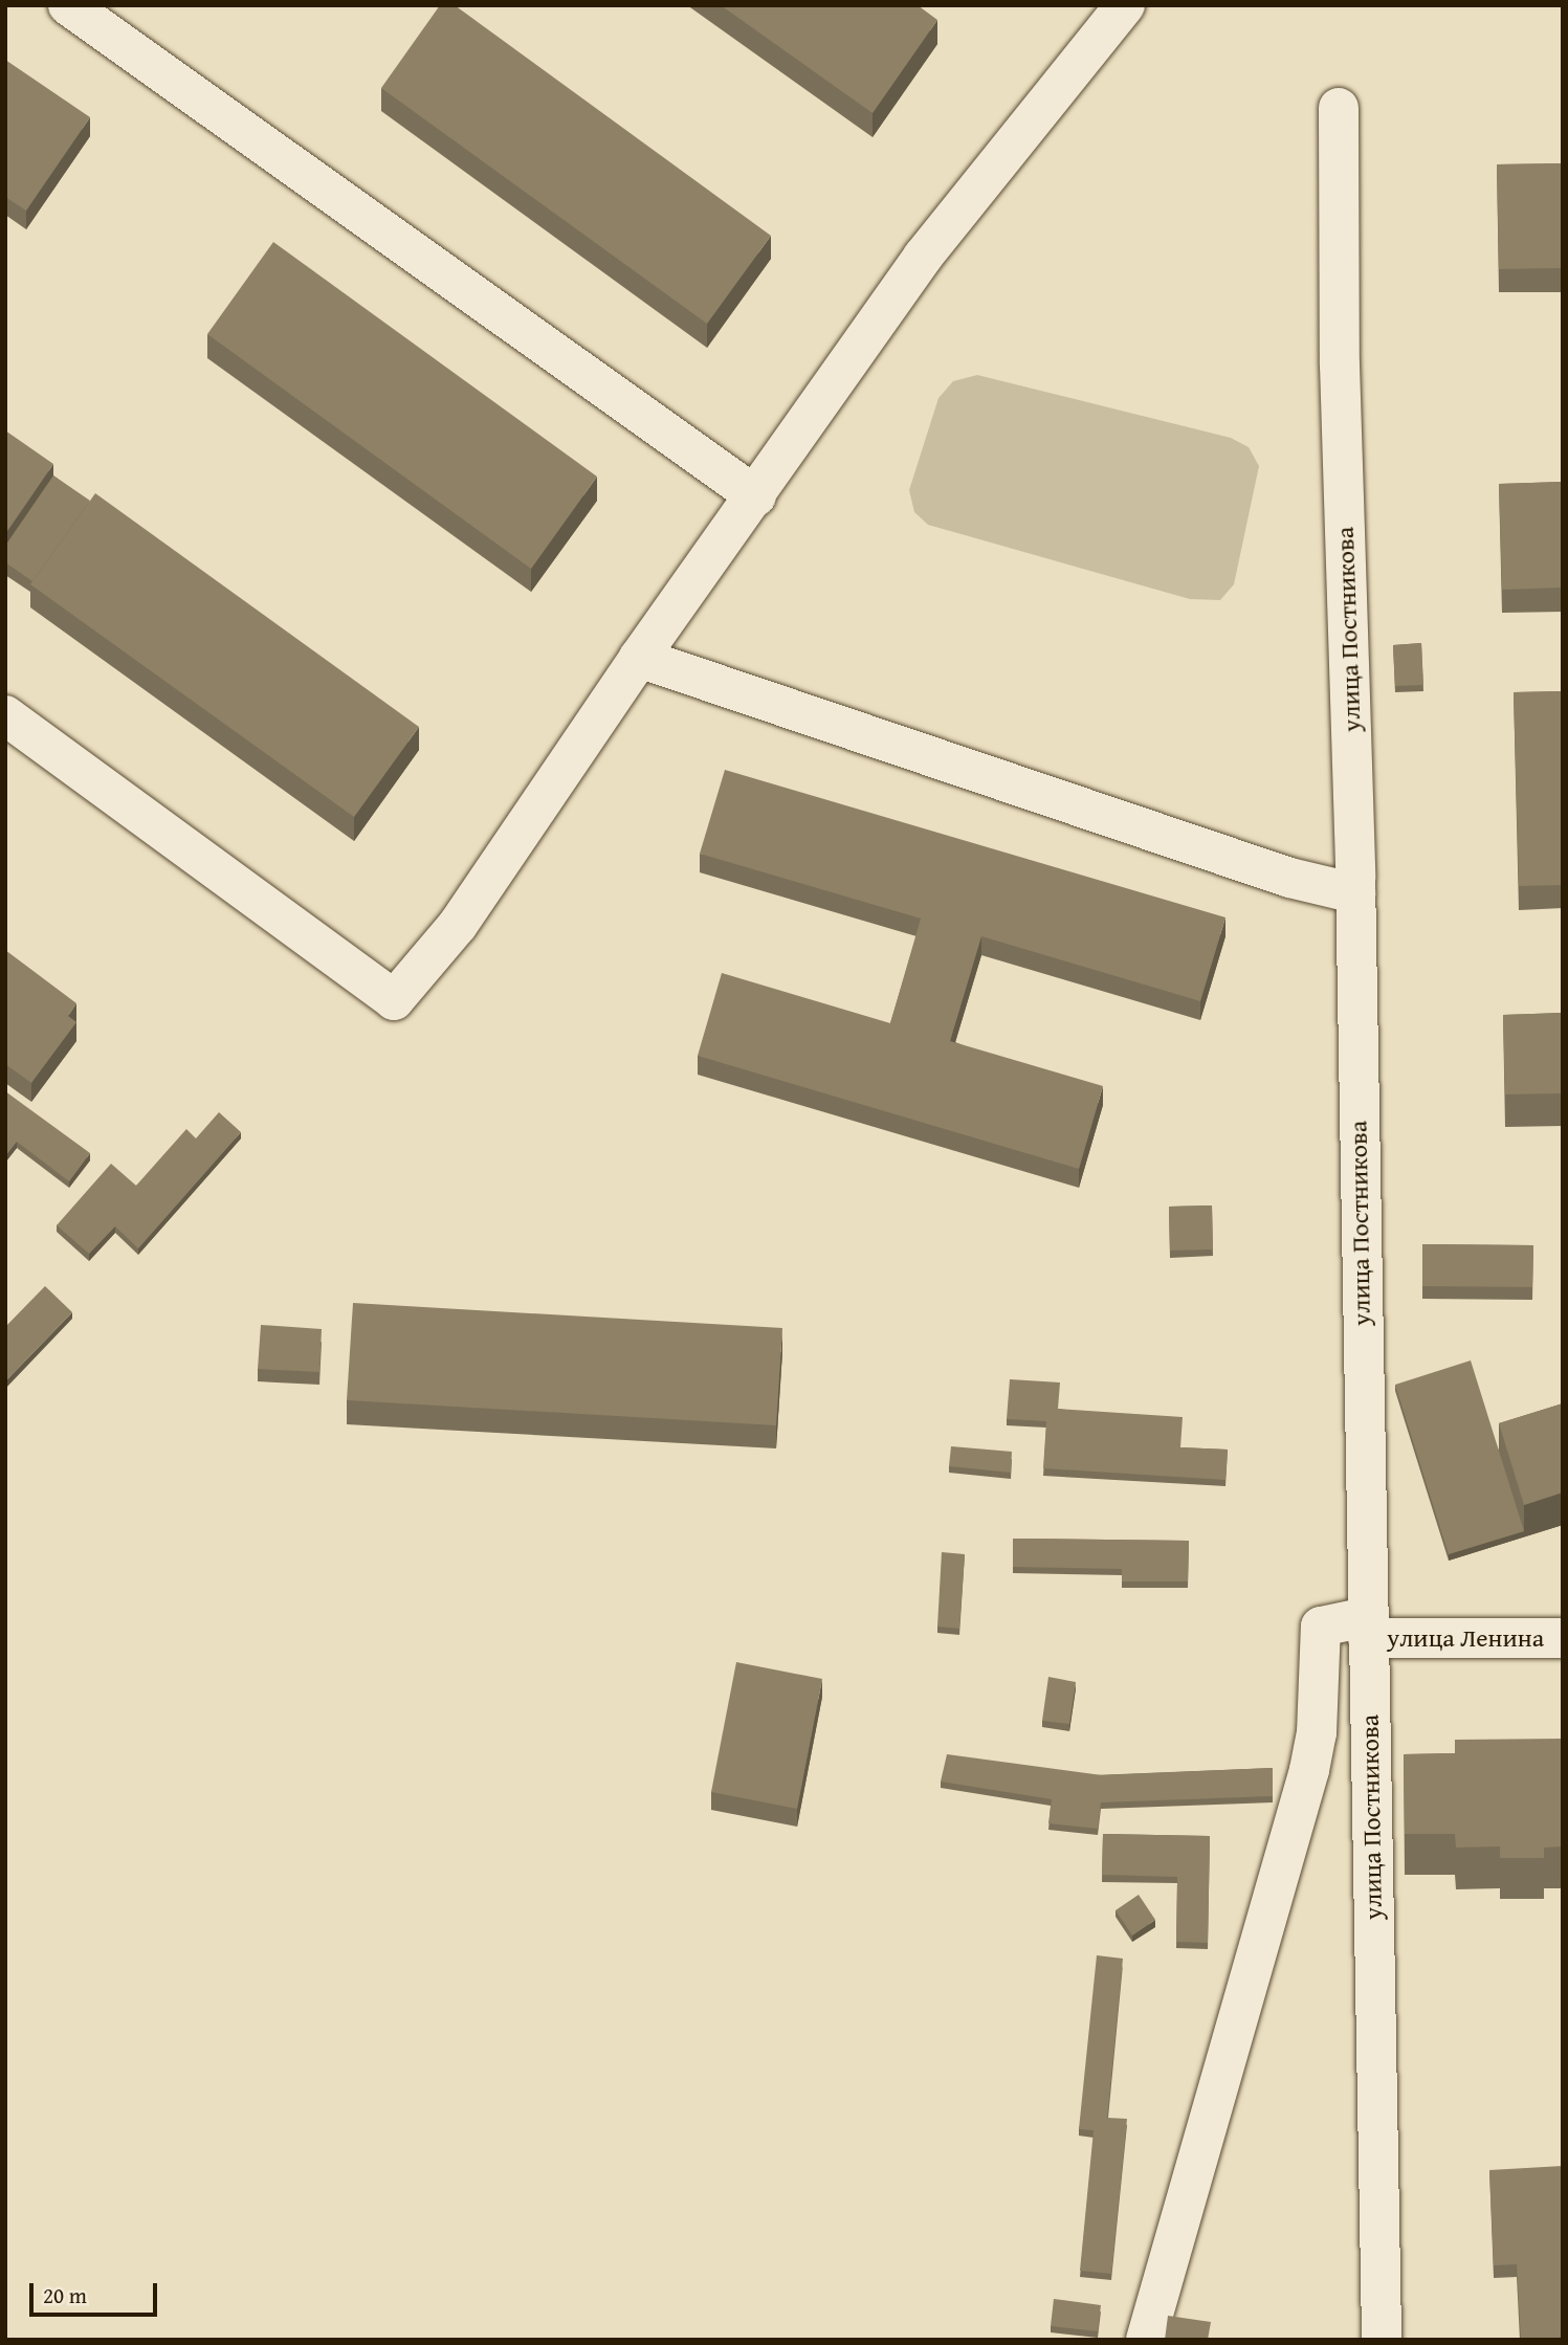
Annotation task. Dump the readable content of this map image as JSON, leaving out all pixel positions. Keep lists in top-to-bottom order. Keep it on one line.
{"streets":{"street":["улица Постникова","улица Ленина"]},"crossings":[["улица Постникова","улица Ленина"]],"scale_bar":"20 m"}
